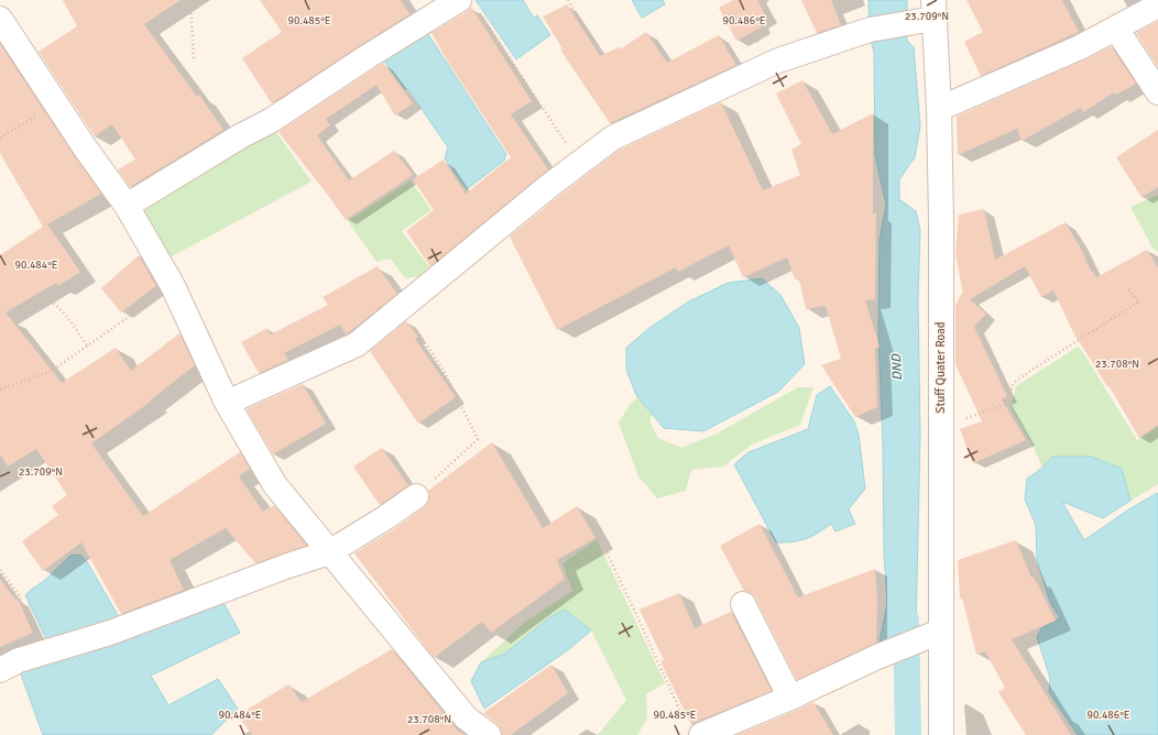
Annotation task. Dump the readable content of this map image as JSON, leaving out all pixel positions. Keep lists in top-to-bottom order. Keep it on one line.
{"streets":{"street":["Stuff Quater Road"]},"water":["DND"],"coordinates":["23.709°N","90.485°E","90.486°E","90.484°E","23.708°N"]}
